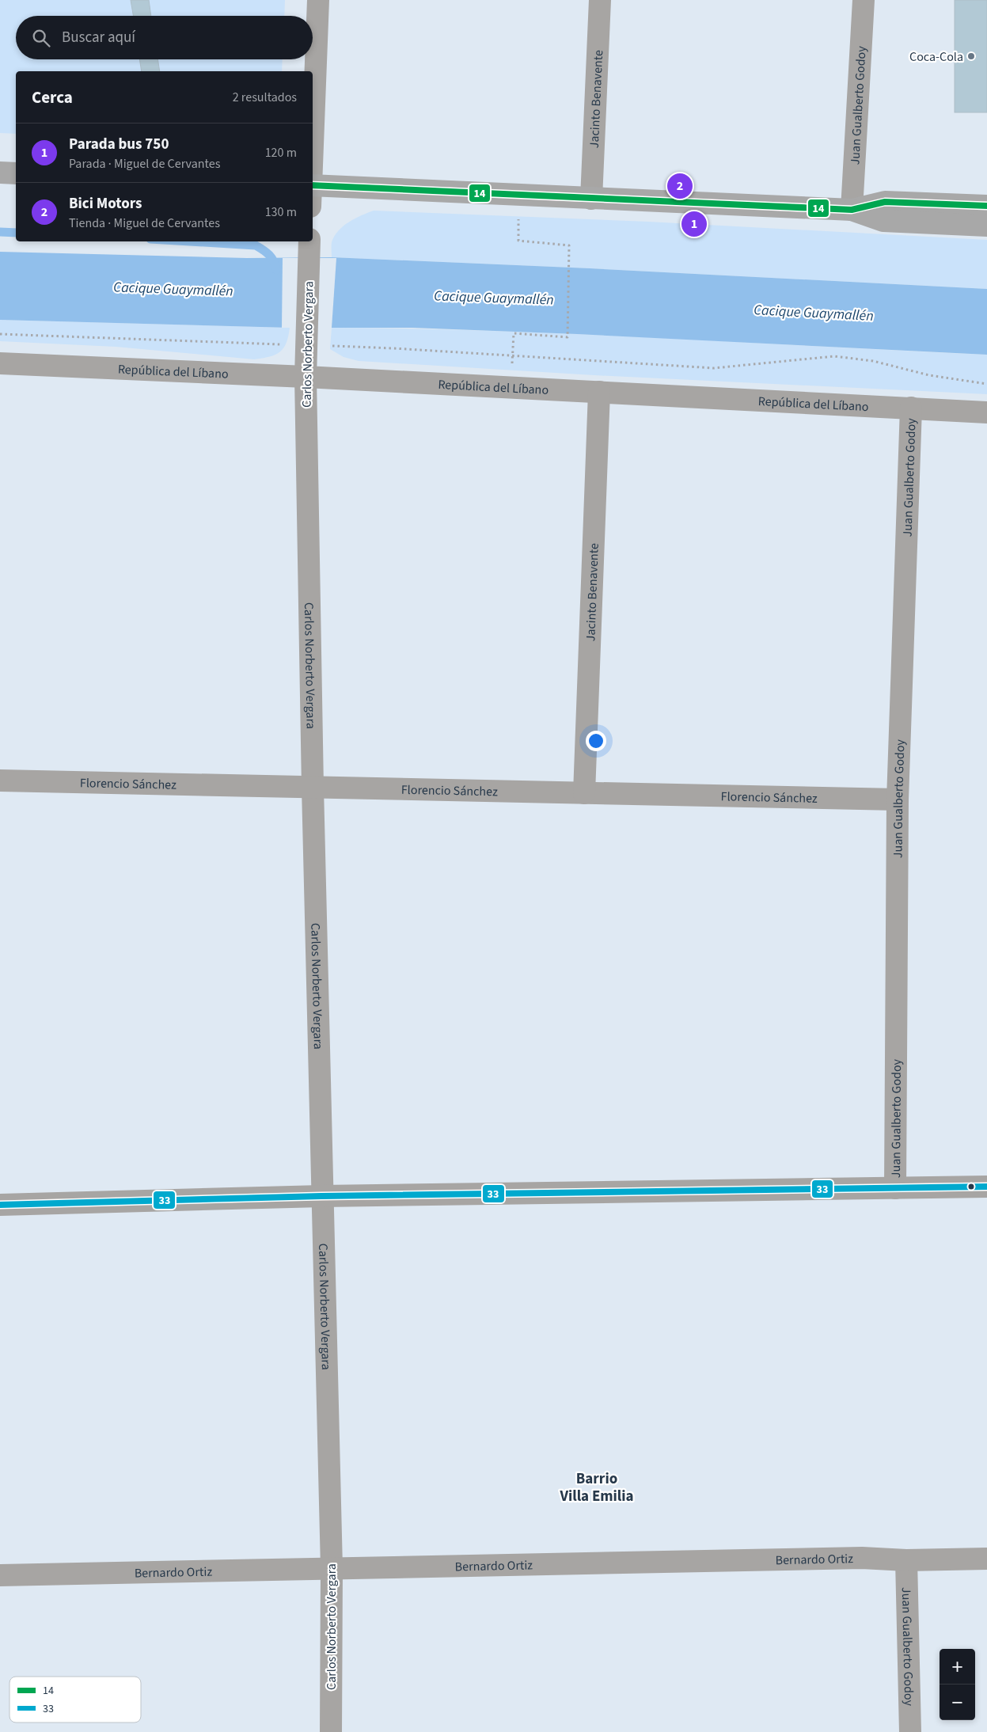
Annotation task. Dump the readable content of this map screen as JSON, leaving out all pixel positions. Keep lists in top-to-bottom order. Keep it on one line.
{"streets":{"street":["Jacinto Benavente","Juan Gualberto Godoy","Carlos Norberto Vergara","República del Líbano","Florencio Sánchez","Bernardo Ortiz"]},"crossings":[["Jacinto Benavente","República del Líbano"],["Jacinto Benavente","Florencio Sánchez"],["Juan Gualberto Godoy","República del Líbano"],["Juan Gualberto Godoy","Florencio Sánchez"],["Juan Gualberto Godoy","Bernardo Ortiz"],["Carlos Norberto Vergara","República del Líbano"],["Carlos Norberto Vergara","Florencio Sánchez"],["Carlos Norberto Vergara","Bernardo Ortiz"]],"districts":["Barrio Villa Emilia"],"water":["Cacique Guaymallén"],"places":["Coca-Cola"],"lines":["transit line 14","transit line 33"],"legend":["14","33"],"page":{"search":"Buscar aquí","heading":["Cerca","2 resultados"],"list":[{"mark":"1","name":"Parada bus 750","note":"Parada · Miguel de Cervantes","value":"120 m"},{"mark":"2","name":"Bici Motors","note":"Tienda · Miguel de Cervantes","value":"130 m"}],"pins":["2","1"],"map_buttons":["+","−"]}}
